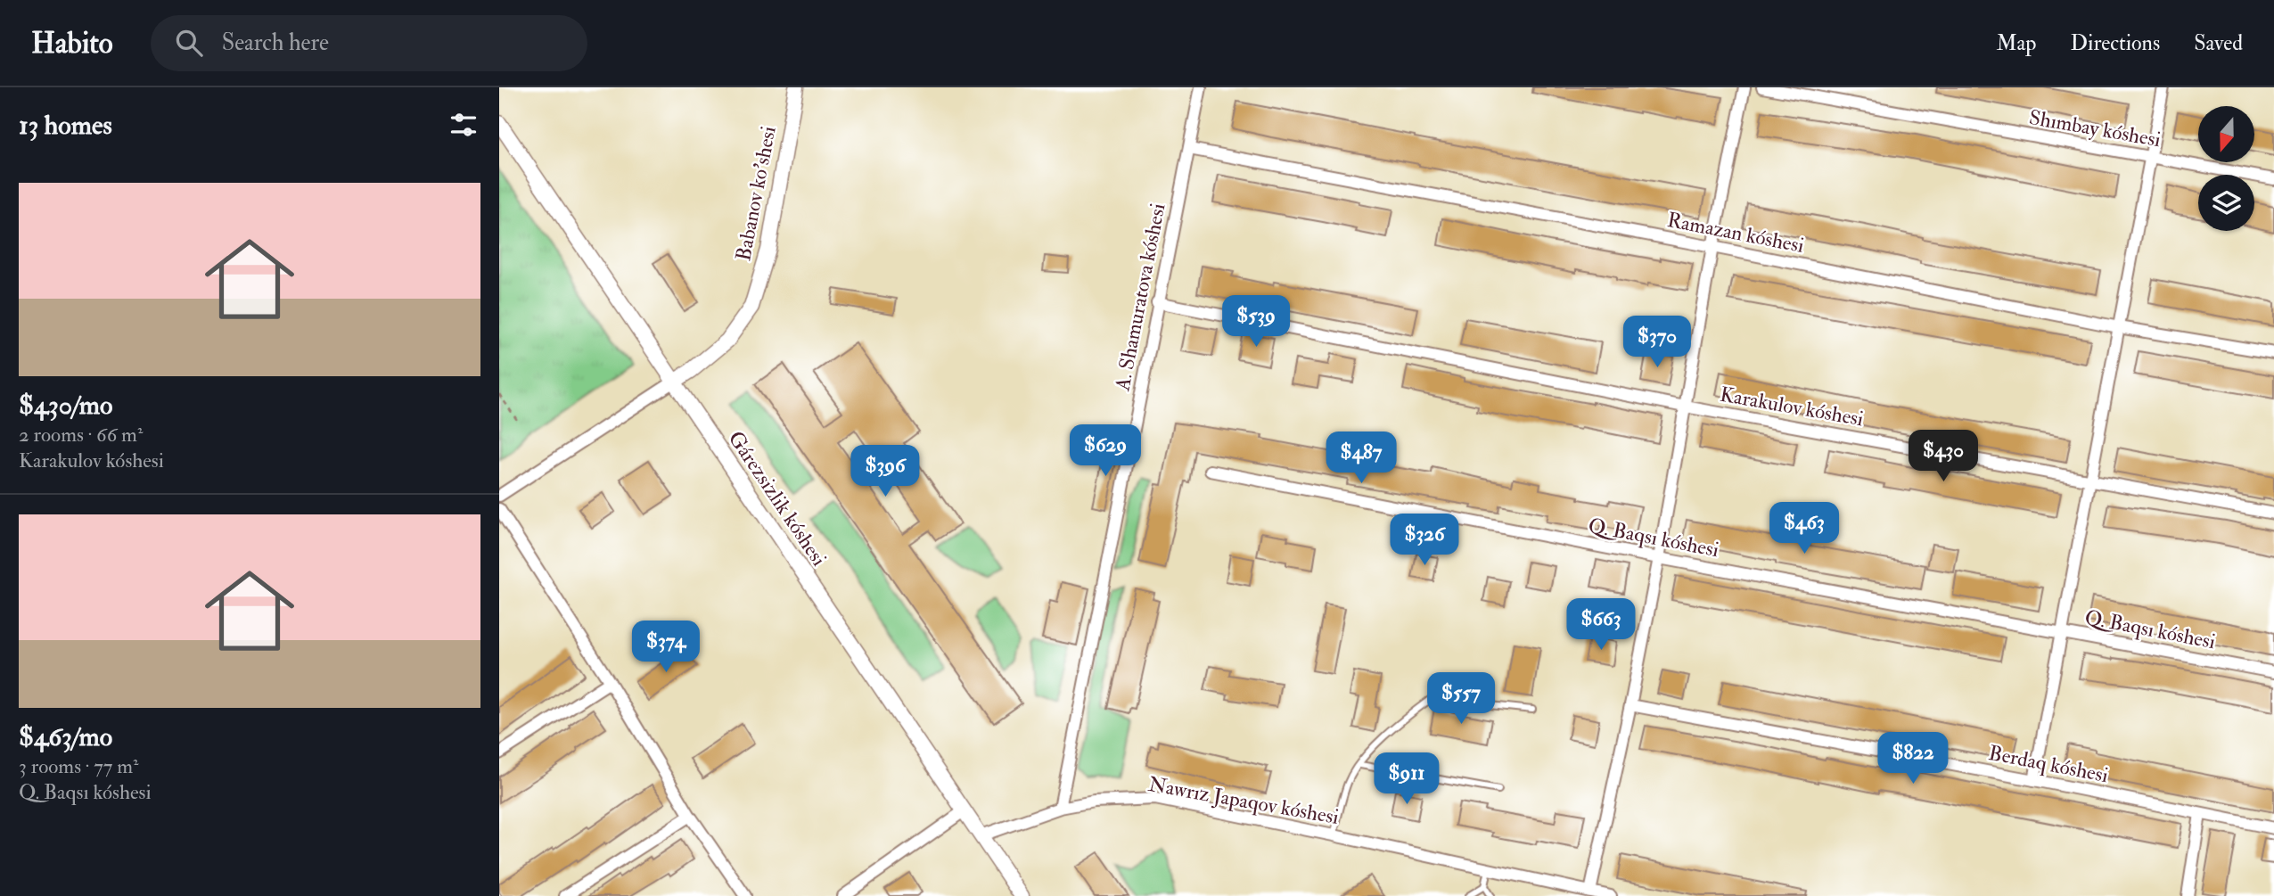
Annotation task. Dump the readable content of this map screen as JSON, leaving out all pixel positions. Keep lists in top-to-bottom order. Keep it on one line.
{"streets":{"street":["Shımbay kóshesi","Babanov ko'shesi","Ramazan kóshesi","A. Shamuratova kóshesi","Karakulov kóshesi","Gárezsizlik kóshesi","Q. Baqsı kóshesi","Berdaq kóshesi","Nawrız Japaqov kóshesi"]},"crossings":[["Babanov ko'shesi","Gárezsizlik kóshesi"],["Ramazan kóshesi","A. Shamuratova kóshesi"],["A. Shamuratova kóshesi","Karakulov kóshesi"],["A. Shamuratova kóshesi","Nawrız Japaqov kóshesi"],["Gárezsizlik kóshesi","Nawrız Japaqov kóshesi"]],"north":"bottom","page":{"header":"Habito","search":"Search here","nav":["Map","Directions","Saved"],"heading":"13 homes","list":[{"name":"$430/mo","note":"2 rooms · 66 m² · Karakulov kóshesi"},{"name":"$463/mo","note":"3 rooms · 77 m² · Q. Baqsı kóshesi"}],"price":["$539","$370","$629","$430","$487","$396","$463","$326","$663","$374","$557","$822","$911"]}}
